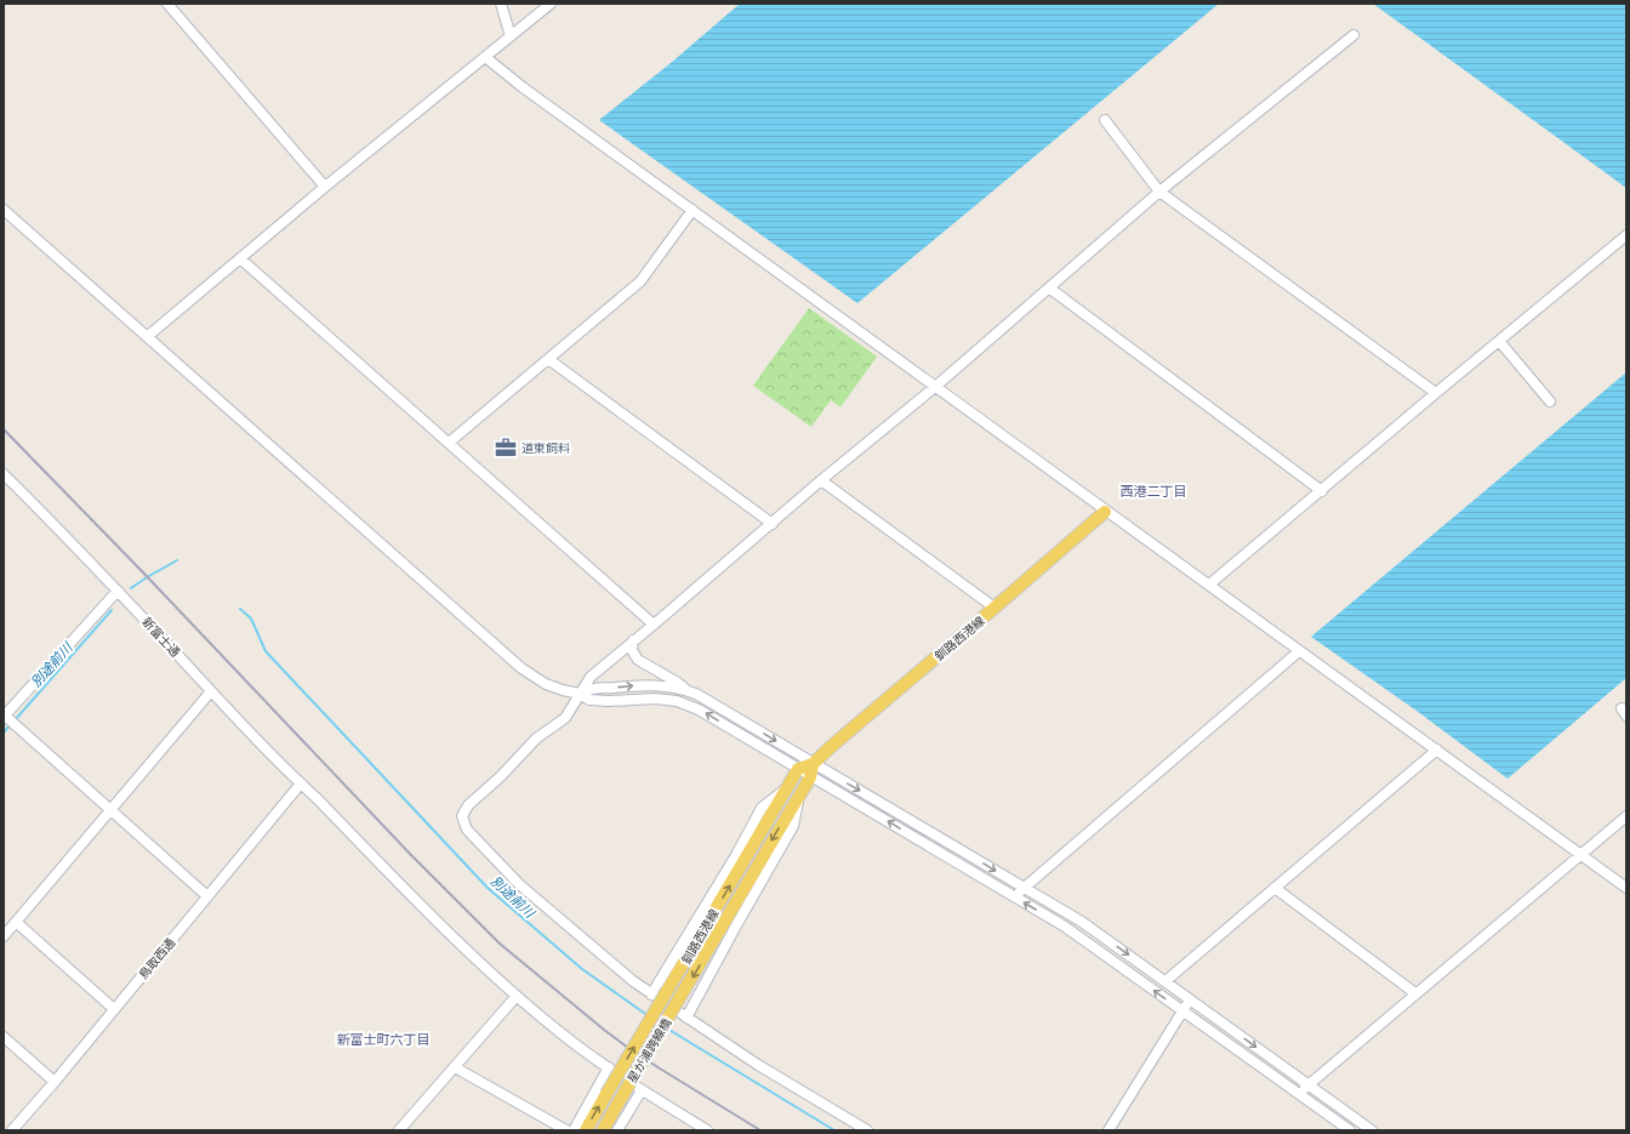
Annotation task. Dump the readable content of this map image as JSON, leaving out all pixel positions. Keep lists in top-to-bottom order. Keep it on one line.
{"streets":{"main road":["釧路西港線","星が浦跨線橋"],"street":["新富士通","鳥取西通"]},"crossings":[["新富士通","鳥取西通"],["釧路西港線","星が浦跨線橋"]],"districts":["西港二丁目","新富士町六丁目"],"water":["別途前川"],"places":{"office":["道東飼料"]}}
